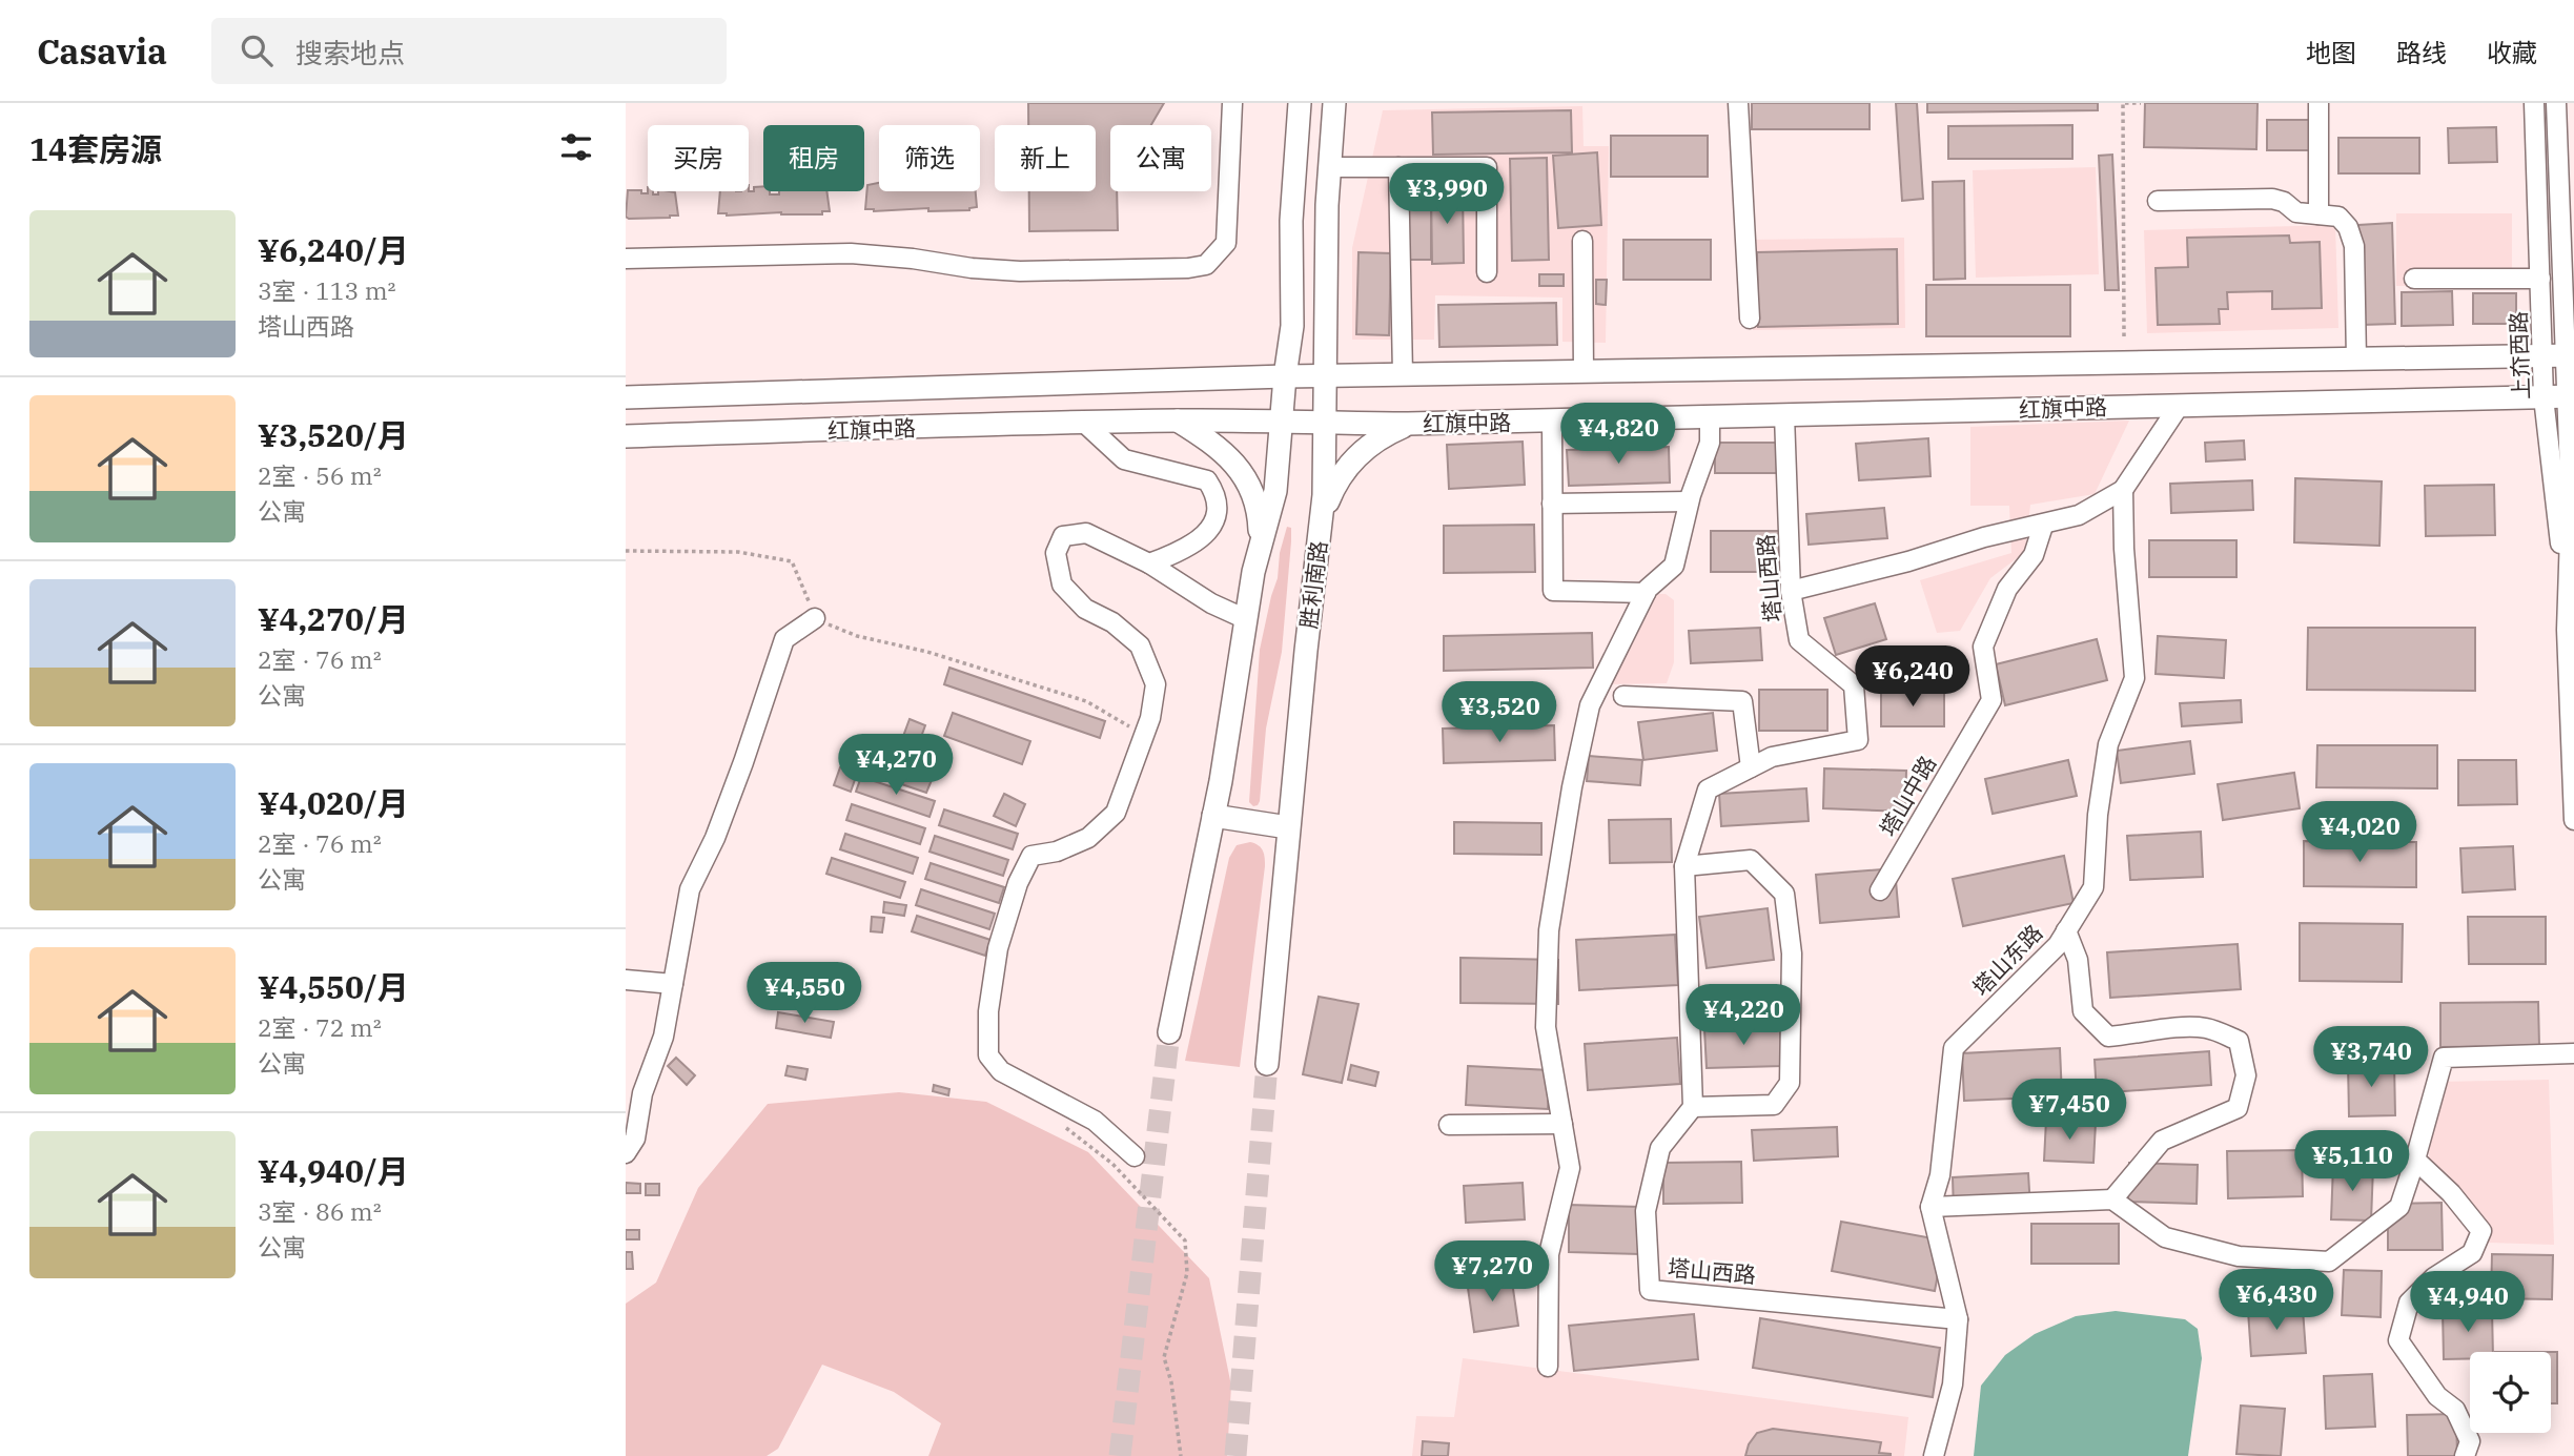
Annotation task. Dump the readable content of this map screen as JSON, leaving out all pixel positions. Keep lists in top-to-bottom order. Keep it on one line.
{"streets":{"main road":["红旗中路","胜利南路"],"street":["上夼西路","塔山西路","塔山中路","塔山东路"]},"crossings":[["上夼西路","红旗中路"],["红旗中路","塔山西路"],["红旗中路","胜利南路"],["塔山西路","塔山东路"]],"page":{"header":"Casavia","search":"搜索地点","nav":["地图","路线","收藏"],"heading":"14套房源","chip":["买房","租房","筛选","新上","公寓"],"price":["¥3,990","¥4,820","¥6,240","¥3,520","¥4,270","¥4,020","¥4,550","¥4,220","¥3,740","¥7,450","¥5,110","¥7,270","¥6,430","¥4,940"],"list":[{"name":"¥6,240/月","note":"3室 · 113 m² · 塔山西路"},{"name":"¥3,520/月","note":"2室 · 56 m² · 公寓"},{"name":"¥4,270/月","note":"2室 · 76 m² · 公寓"},{"name":"¥4,020/月","note":"2室 · 76 m² · 公寓"},{"name":"¥4,550/月","note":"2室 · 72 m² · 公寓"},{"name":"¥4,940/月","note":"3室 · 86 m² · 公寓"}]}}
